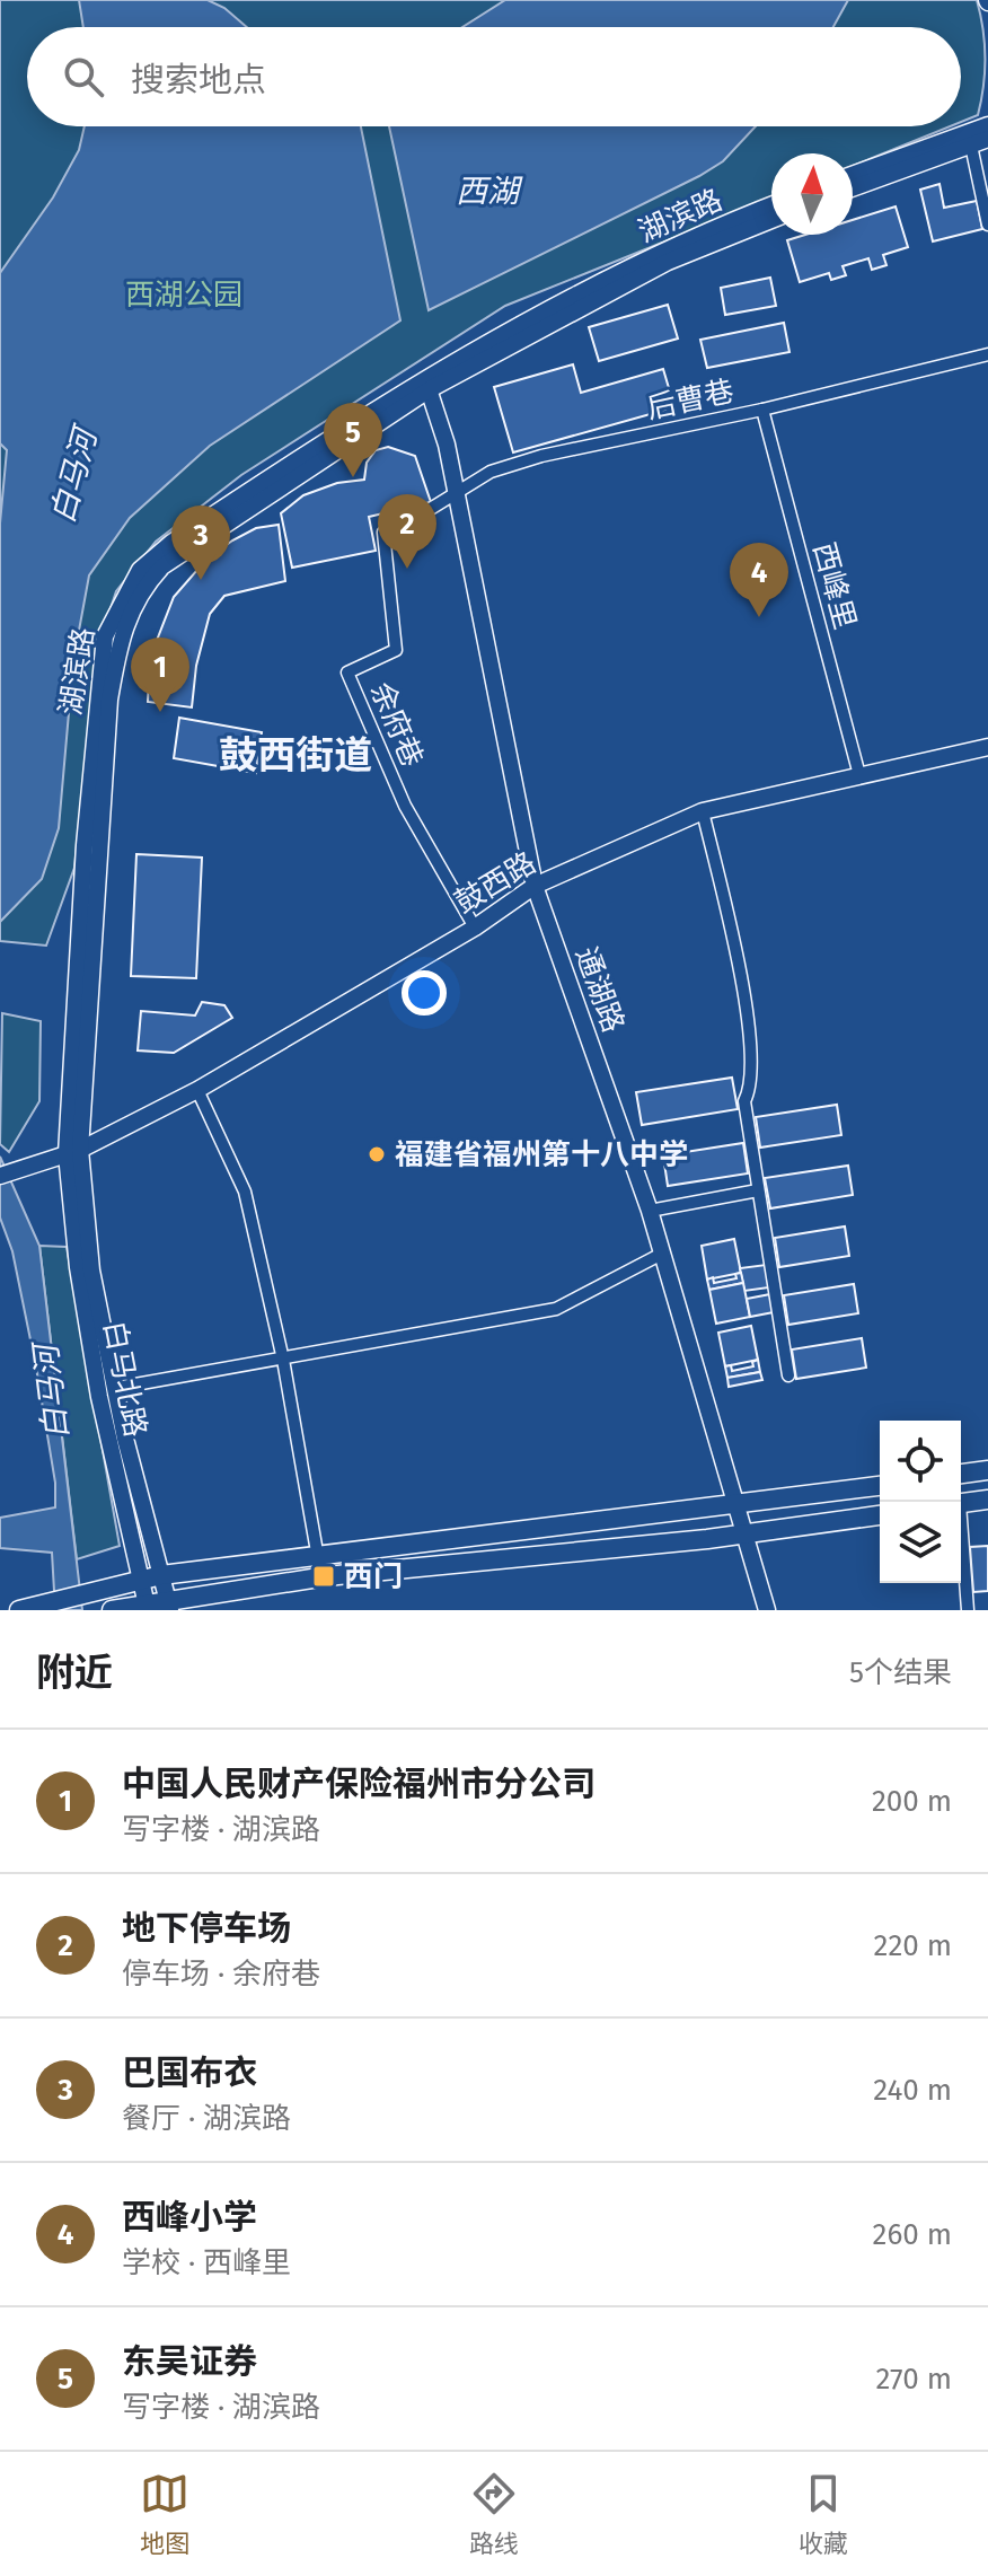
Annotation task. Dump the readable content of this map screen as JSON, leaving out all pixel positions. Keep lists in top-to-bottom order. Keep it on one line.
{"streets":{"main road":["湖滨路","鼓西路","通湖路","白马北路"],"street":["后曹巷","西峰里","余府巷"]},"crossings":[["湖滨路","鼓西路"],["湖滨路","通湖路"],["湖滨路","白马北路"],["后曹巷","西峰里"],["后曹巷","余府巷"],["后曹巷","通湖路"],["西峰里","鼓西路"],["余府巷","鼓西路"],["鼓西路","通湖路"],["鼓西路","白马北路"]],"districts":["鼓西街道"],"water":["西湖","白马河"],"parks":["西湖公园"],"places":{"other":["福建省福州第十八中学"],"transit":["西门"]},"north":"top","page":{"search":"搜索地点","pins":["5","2","3","4","1"],"heading":["附近","5个结果"],"list":[{"mark":"1","name":"中国人民财产保险福州市分公司","note":"写字楼 · 湖滨路","value":"200 m"},{"mark":"2","name":"地下停车场","note":"停车场 · 余府巷","value":"220 m"},{"mark":"3","name":"巴国布衣","note":"餐厅 · 湖滨路","value":"240 m"},{"mark":"4","name":"西峰小学","note":"学校 · 西峰里","value":"260 m"},{"mark":"5","name":"东吴证券","note":"写字楼 · 湖滨路","value":"270 m"}],"nav":["地图","路线","收藏"]}}
